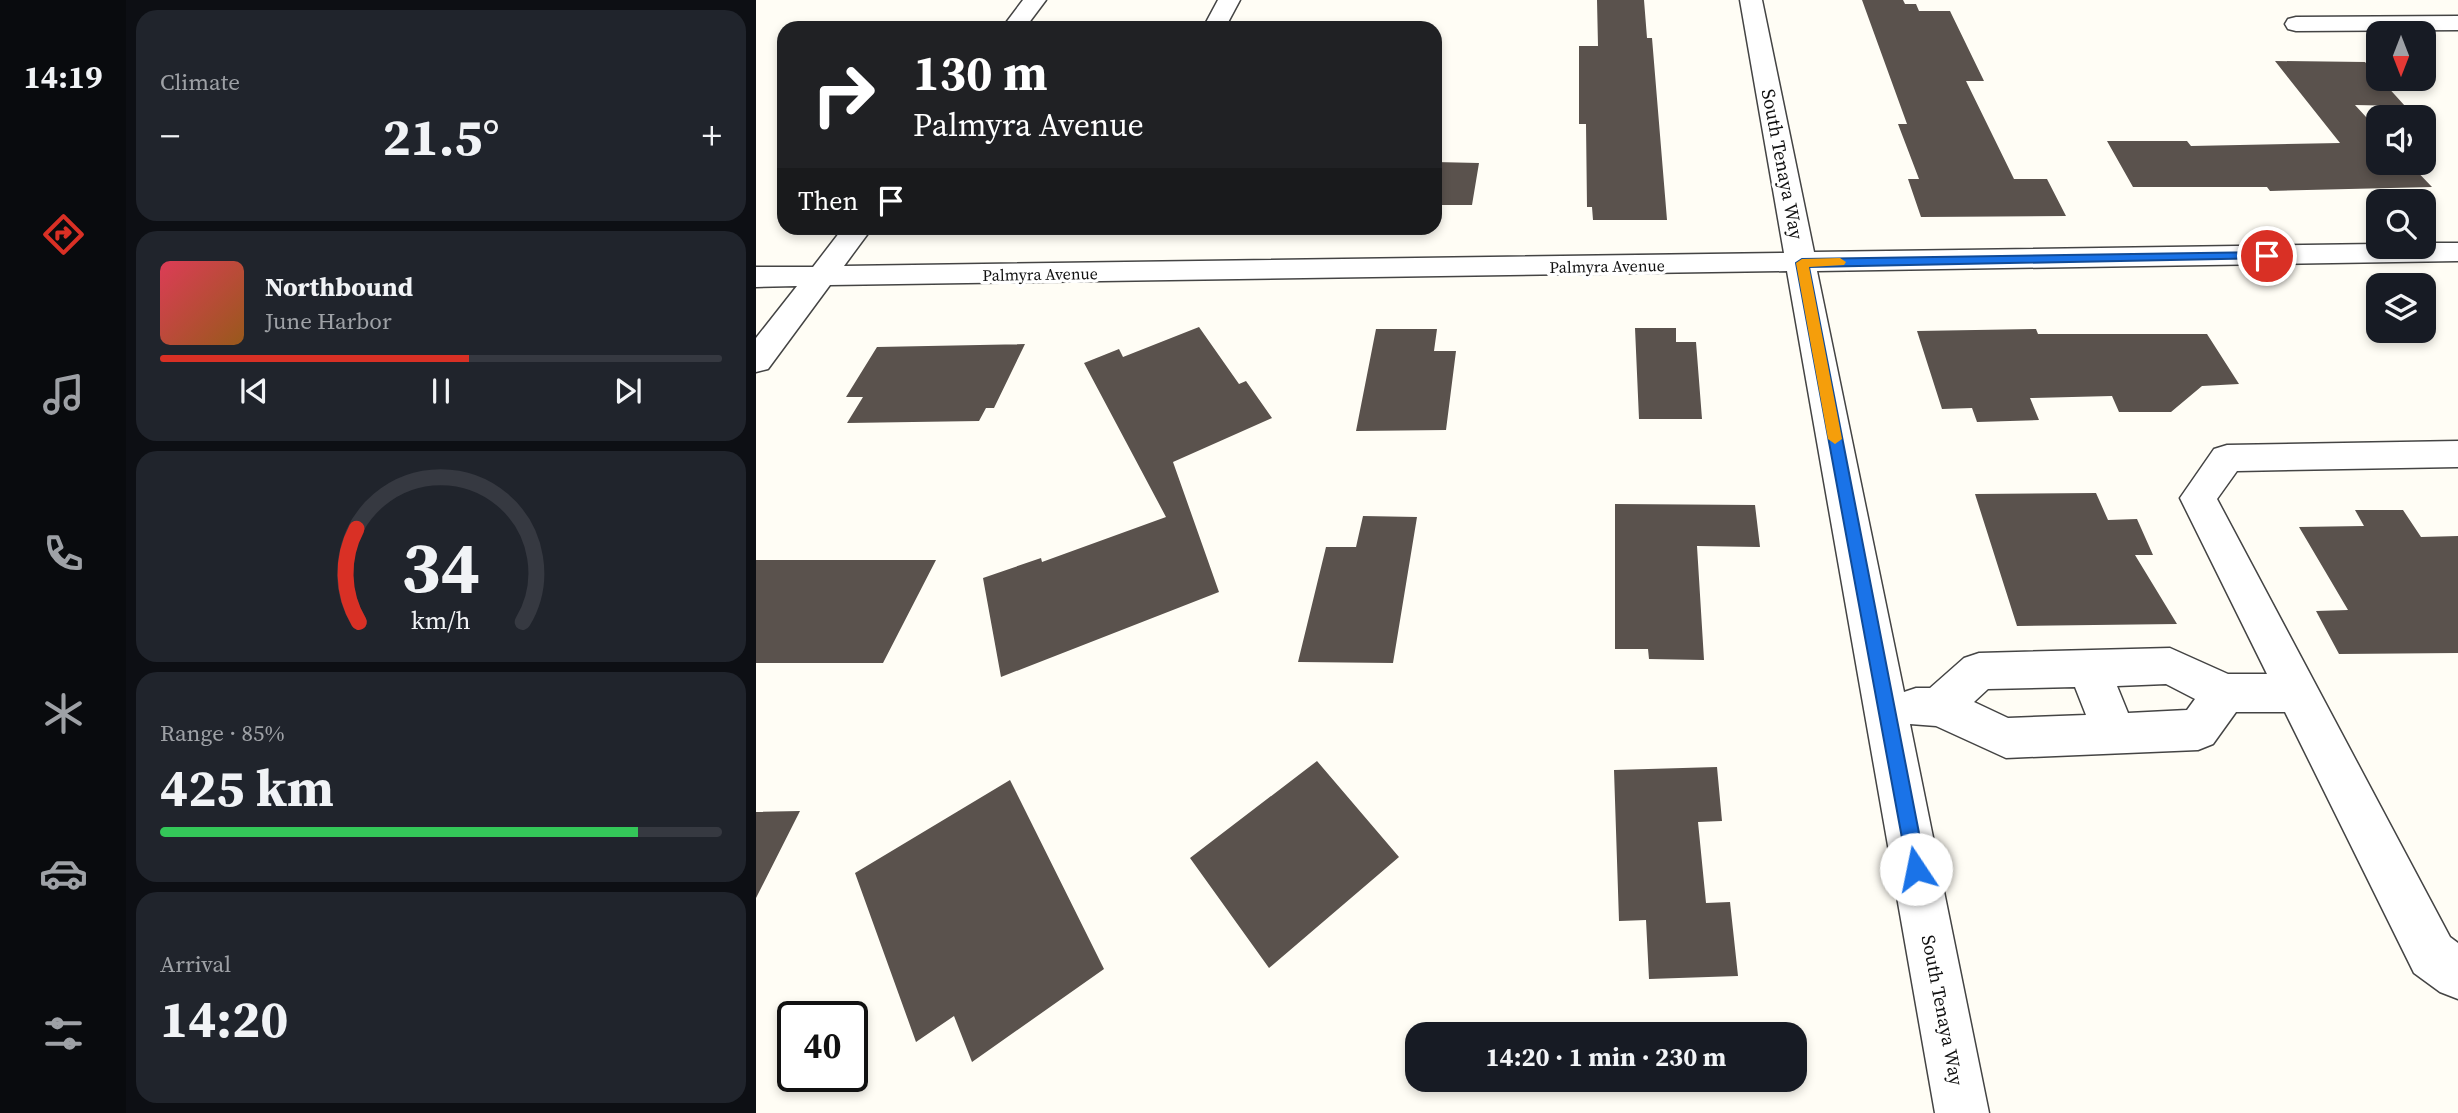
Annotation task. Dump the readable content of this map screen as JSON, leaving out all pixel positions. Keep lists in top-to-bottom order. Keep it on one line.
{"streets":{"street":["South Tenaya Way","Palmyra Avenue"]},"crossings":[["South Tenaya Way","Palmyra Avenue"]],"north":"bottom","page":{"tabs":"14:19","tile":["Climate",["Range · 85%","425 km"],["Arrival","14:20"]],"turn":["130 m","Palmyra Avenue"],"heat":["−","21.5°","+"],"then":"Then","song":["Northbound","June Harbor"],"limit":"40","trip":"14:20 · 1 min · 230 m","gauge":["34","km/h"]}}
